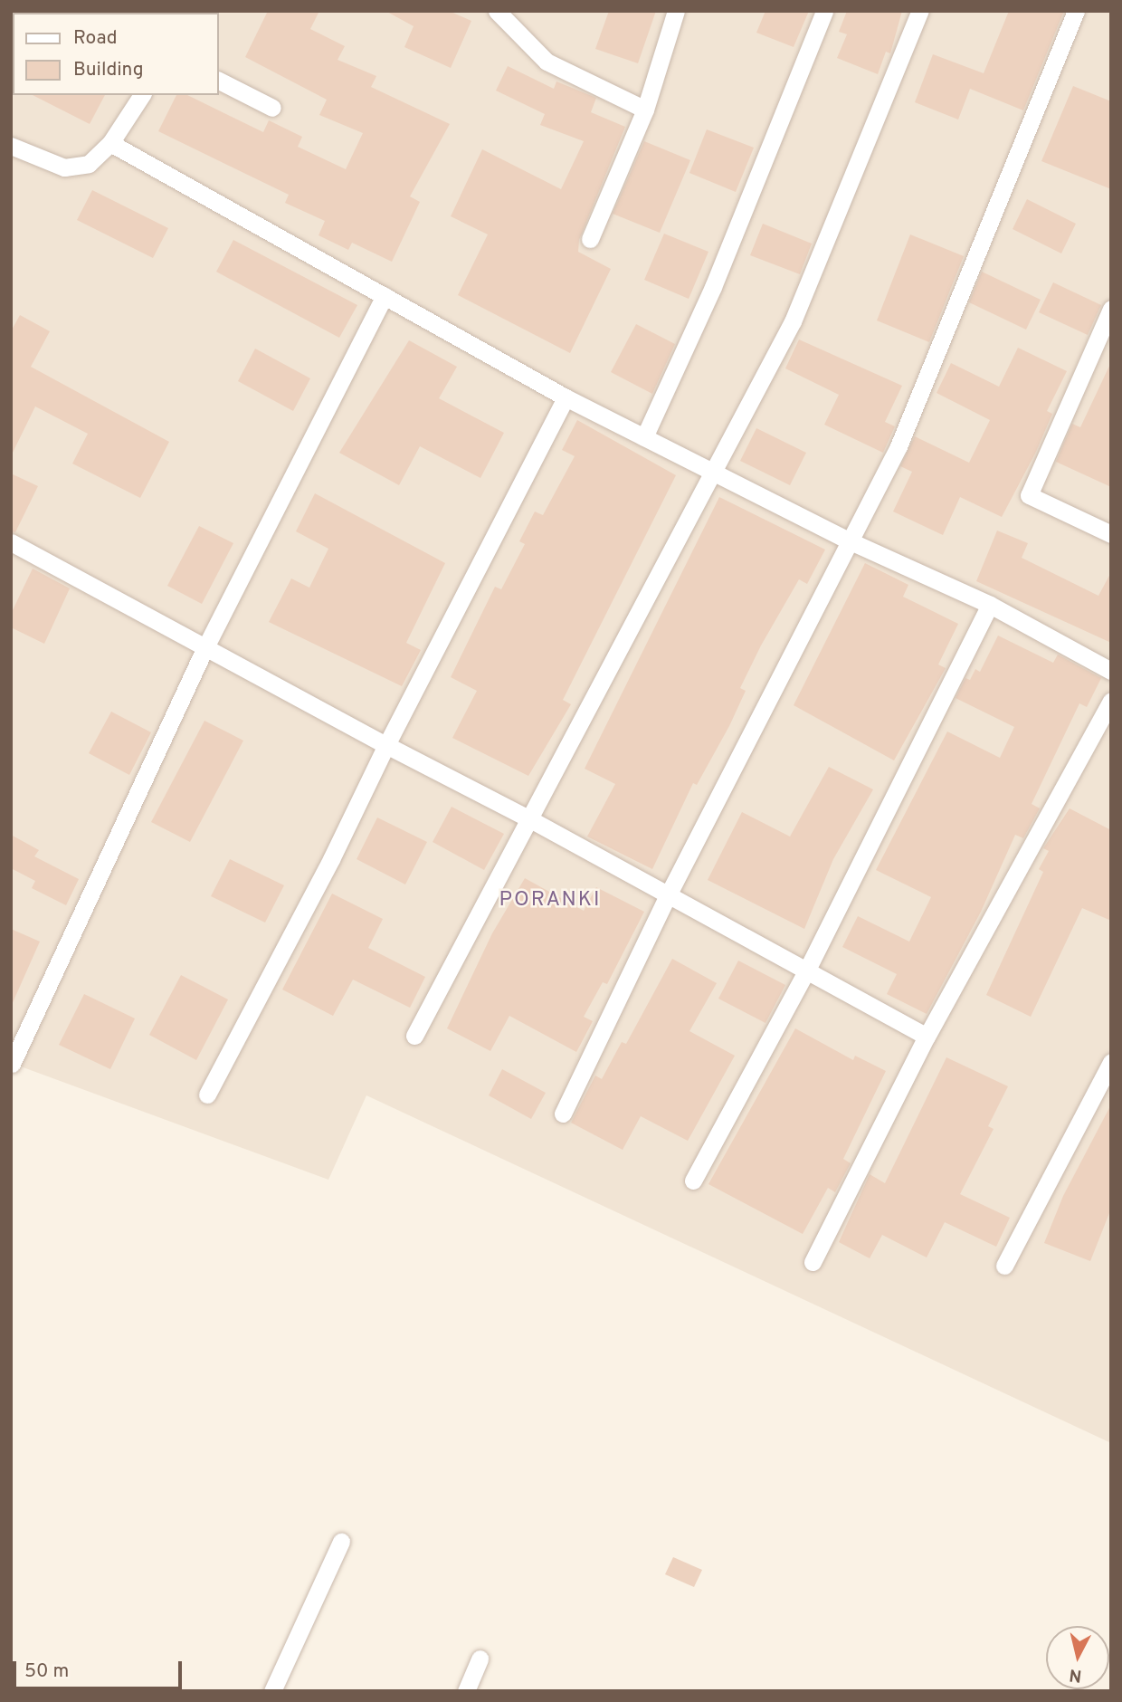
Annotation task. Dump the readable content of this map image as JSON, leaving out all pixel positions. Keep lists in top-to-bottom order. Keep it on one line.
{"districts":["PORANKI"],"legend":["Road","Building"],"scale_bar":"50 m","north":"bottom"}
